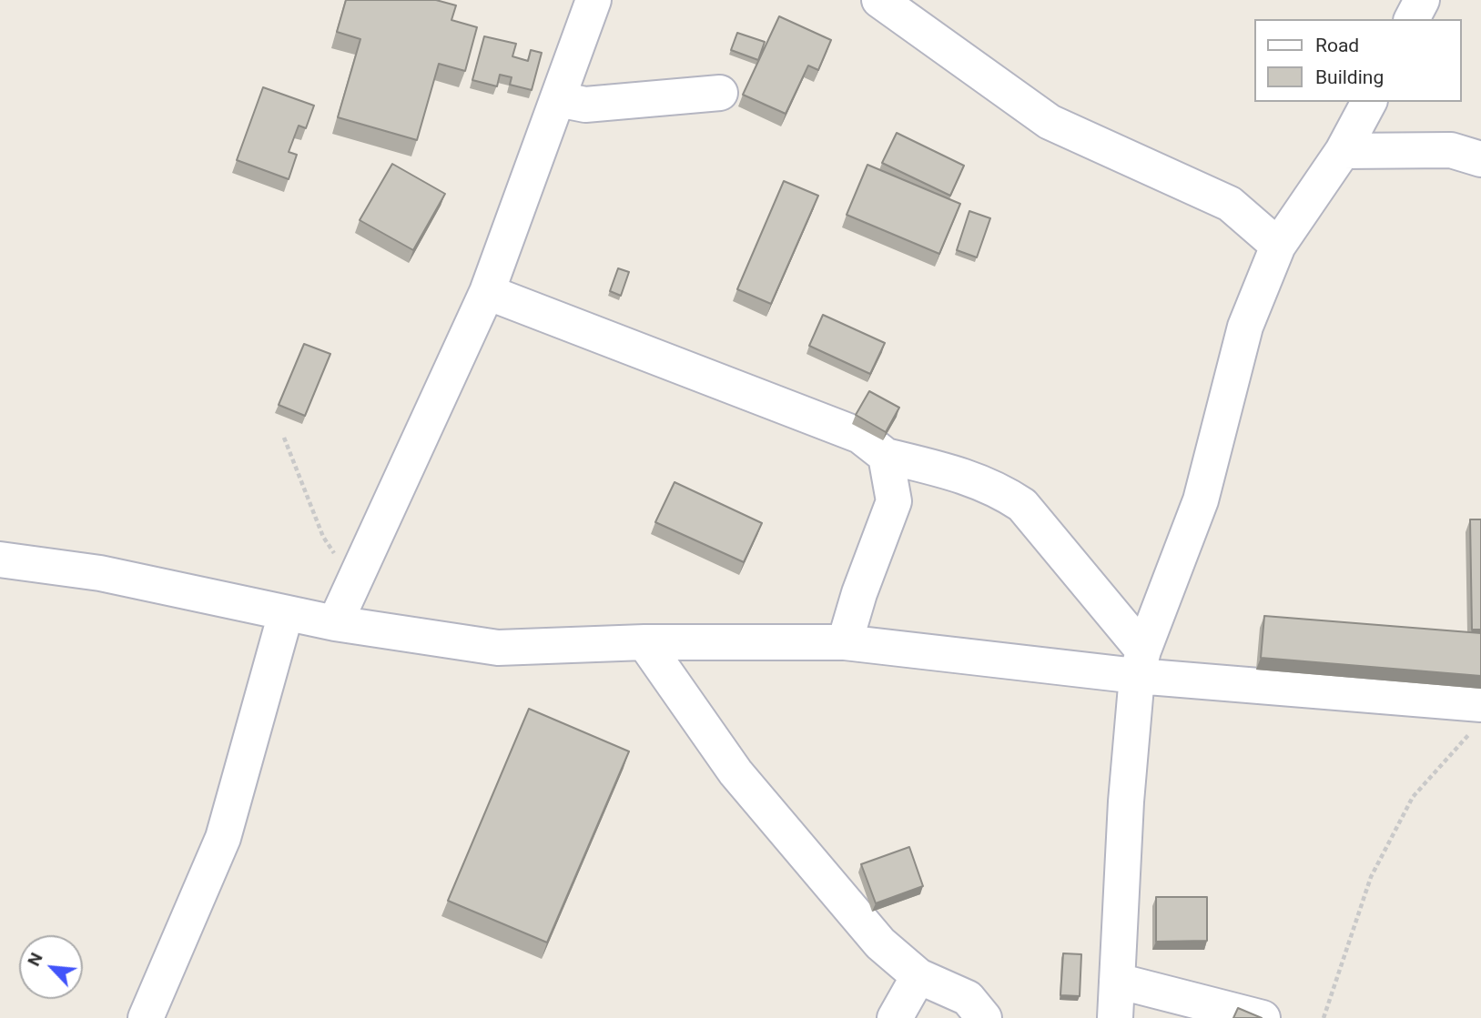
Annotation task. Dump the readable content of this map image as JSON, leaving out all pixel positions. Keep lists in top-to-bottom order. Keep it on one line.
{"legend":["Road","Building"],"north":"top left"}
